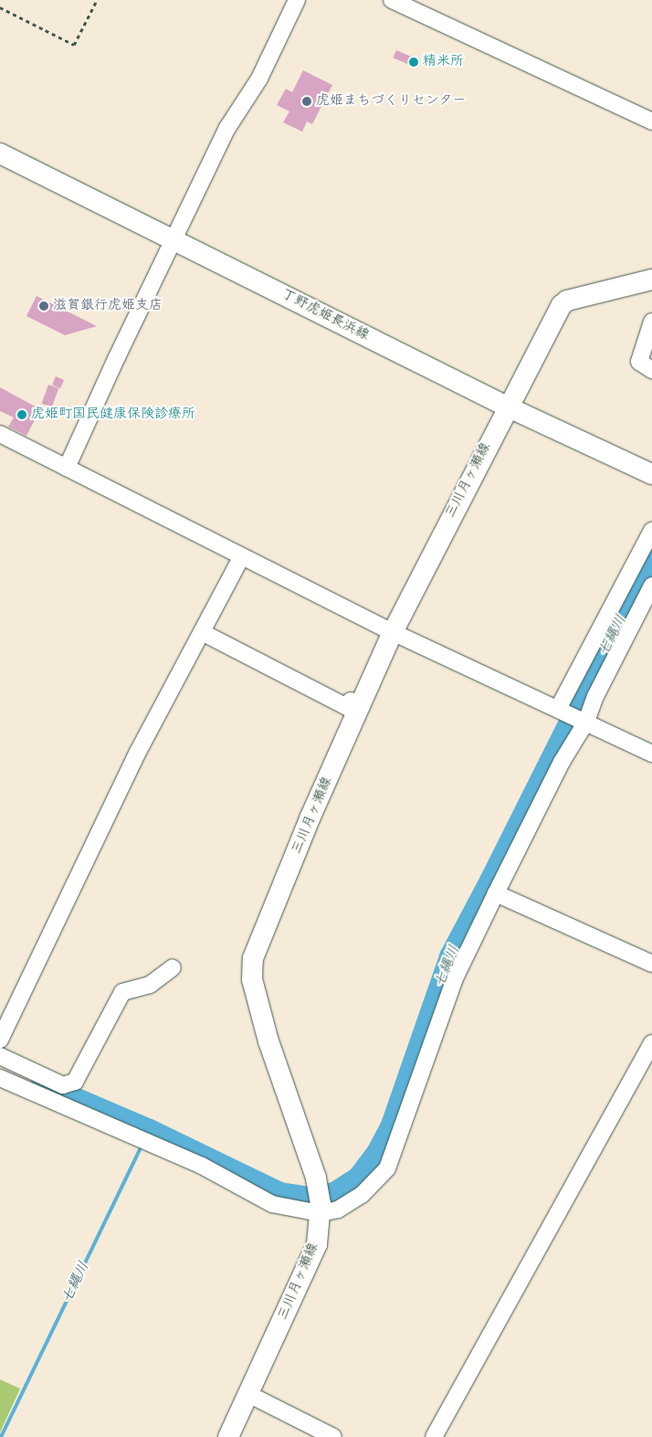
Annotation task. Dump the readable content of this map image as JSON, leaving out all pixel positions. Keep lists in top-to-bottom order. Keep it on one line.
{"streets":{"main road":["丁野虎姫長浜線","三川月ヶ瀬線"]},"crossings":[["丁野虎姫長浜線","三川月ヶ瀬線"]],"water":["七縄川"],"places":["精米所","虎姫まちづくりセンター","滋賀銀行虎姫支店","虎姫町国民健康保険診療所"]}
